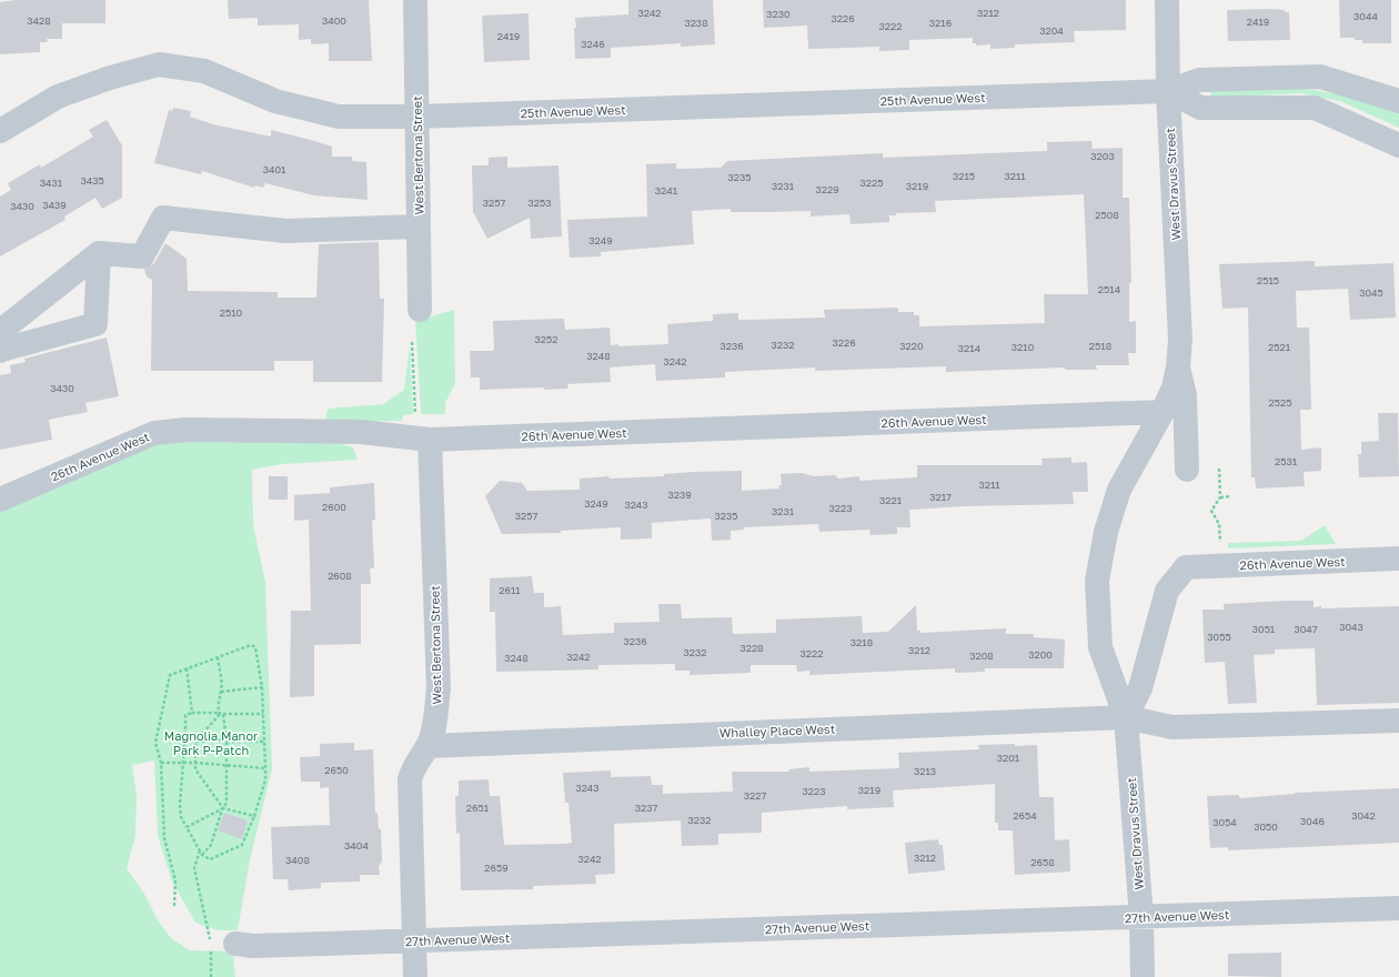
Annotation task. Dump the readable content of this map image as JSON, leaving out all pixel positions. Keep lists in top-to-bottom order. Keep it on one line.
{"streets":{"street":["25th Avenue West","West Bertona Street","West Dravus Street","26th Avenue West","Whalley Place West","27th Avenue West"]},"crossings":[["25th Avenue West","West Bertona Street"],["25th Avenue West","West Dravus Street"],["West Bertona Street","26th Avenue West"],["West Bertona Street","Whalley Place West"],["West Bertona Street","27th Avenue West"],["West Dravus Street","26th Avenue West"],["West Dravus Street","Whalley Place West"],["West Dravus Street","27th Avenue West"],["26th Avenue West","Whalley Place West"]],"parks":["Magnolia Manor Park P-Patch"],"house_numbers":["3242","3212","3230","3044","3226","3428","3400","2419","3238","3216","3222","3204","2419","3246","3203","3401","3215","3211","3235","3435","3431","3225","3231","3219","3229","3241","3257","3253","3439","3430","2508","3249","2515","2514","3045","2510","3252","3226","3232","3236","3220","2518","3210","2521","3214","3248","3242","3430","2525","2531","3211","3239","3217","3221","3249","3243","2600","3223","3231","3257","3235","2608","2611","3043","3051","3047","3055","3236","3218","3228","3212","3232","3222","3200","3208","3242","3248","3201","2650","3213","3243","3219","3223","3227","2651","3237","2654","3042","3232","3046","3054","3050","3404","3212","3242","3408","2658","2659"]}
